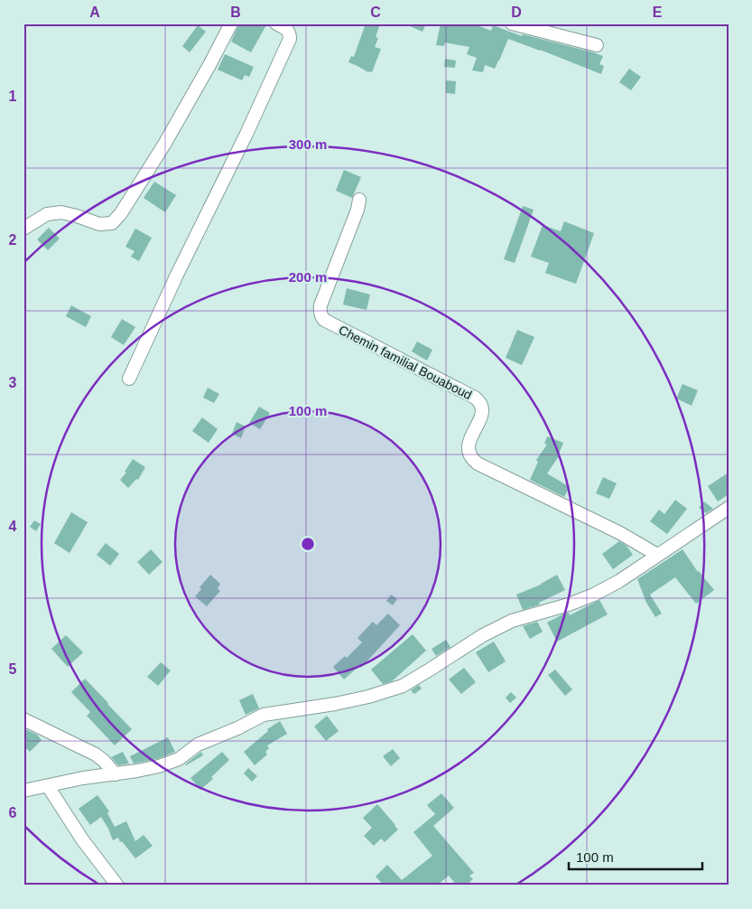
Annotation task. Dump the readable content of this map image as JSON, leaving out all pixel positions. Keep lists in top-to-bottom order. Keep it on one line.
{"streets":{"street":["Chemin familial Bouaboud"]},"scale_bar":"100 m","grid":{"columns":["A","B","C","D","E"],"rows":["1","2","3","4","5","6"]},"rings":["300 m","200 m","100 m"]}
